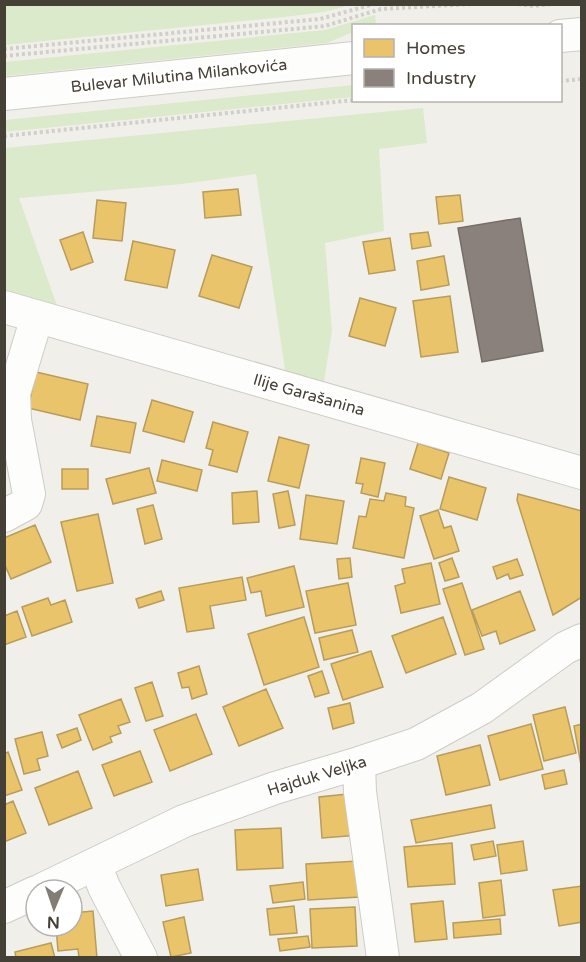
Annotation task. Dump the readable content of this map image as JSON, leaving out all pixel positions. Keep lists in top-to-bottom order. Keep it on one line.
{"streets":{"street":["Bulevar Milutina Milankovića","Ilije Garašanina","Hajduk Veljka"]},"legend":["Homes","Industry"],"north":"bottom"}
